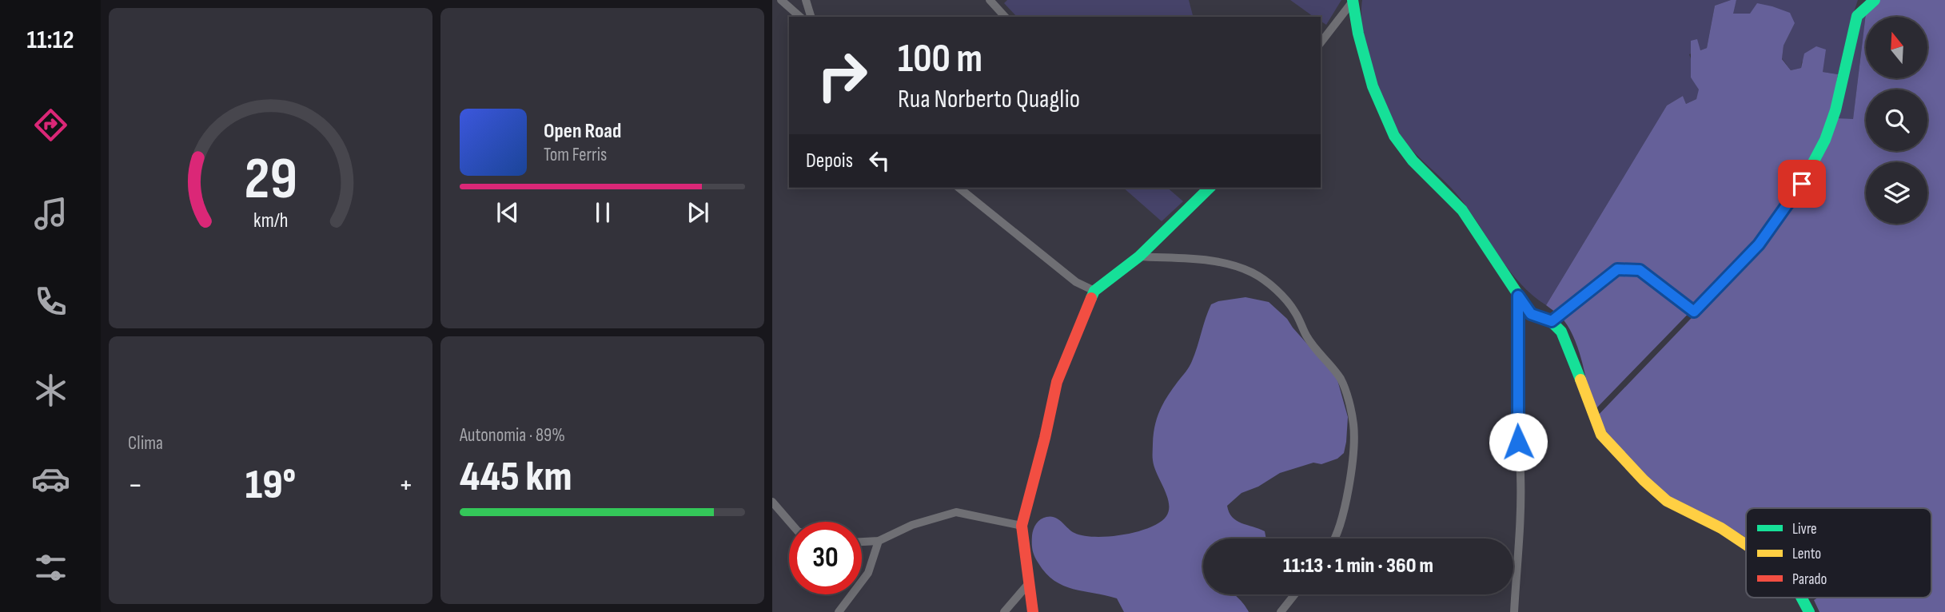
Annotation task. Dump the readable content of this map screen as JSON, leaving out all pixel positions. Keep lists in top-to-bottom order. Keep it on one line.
{"legend":["Livre","Lento","Parado"],"north":"top","page":{"tabs":"11:12","turn":["100 m","Rua Norberto Quaglio"],"song":["Open Road","Tom Ferris"],"then":"Depois","tile":["Clima",["Autonomia · 89%","445 km"]],"heat":["−","19°","+"],"limit":"30","trip":"11:13 · 1 min · 360 m","gauge":["29","km/h"]}}
